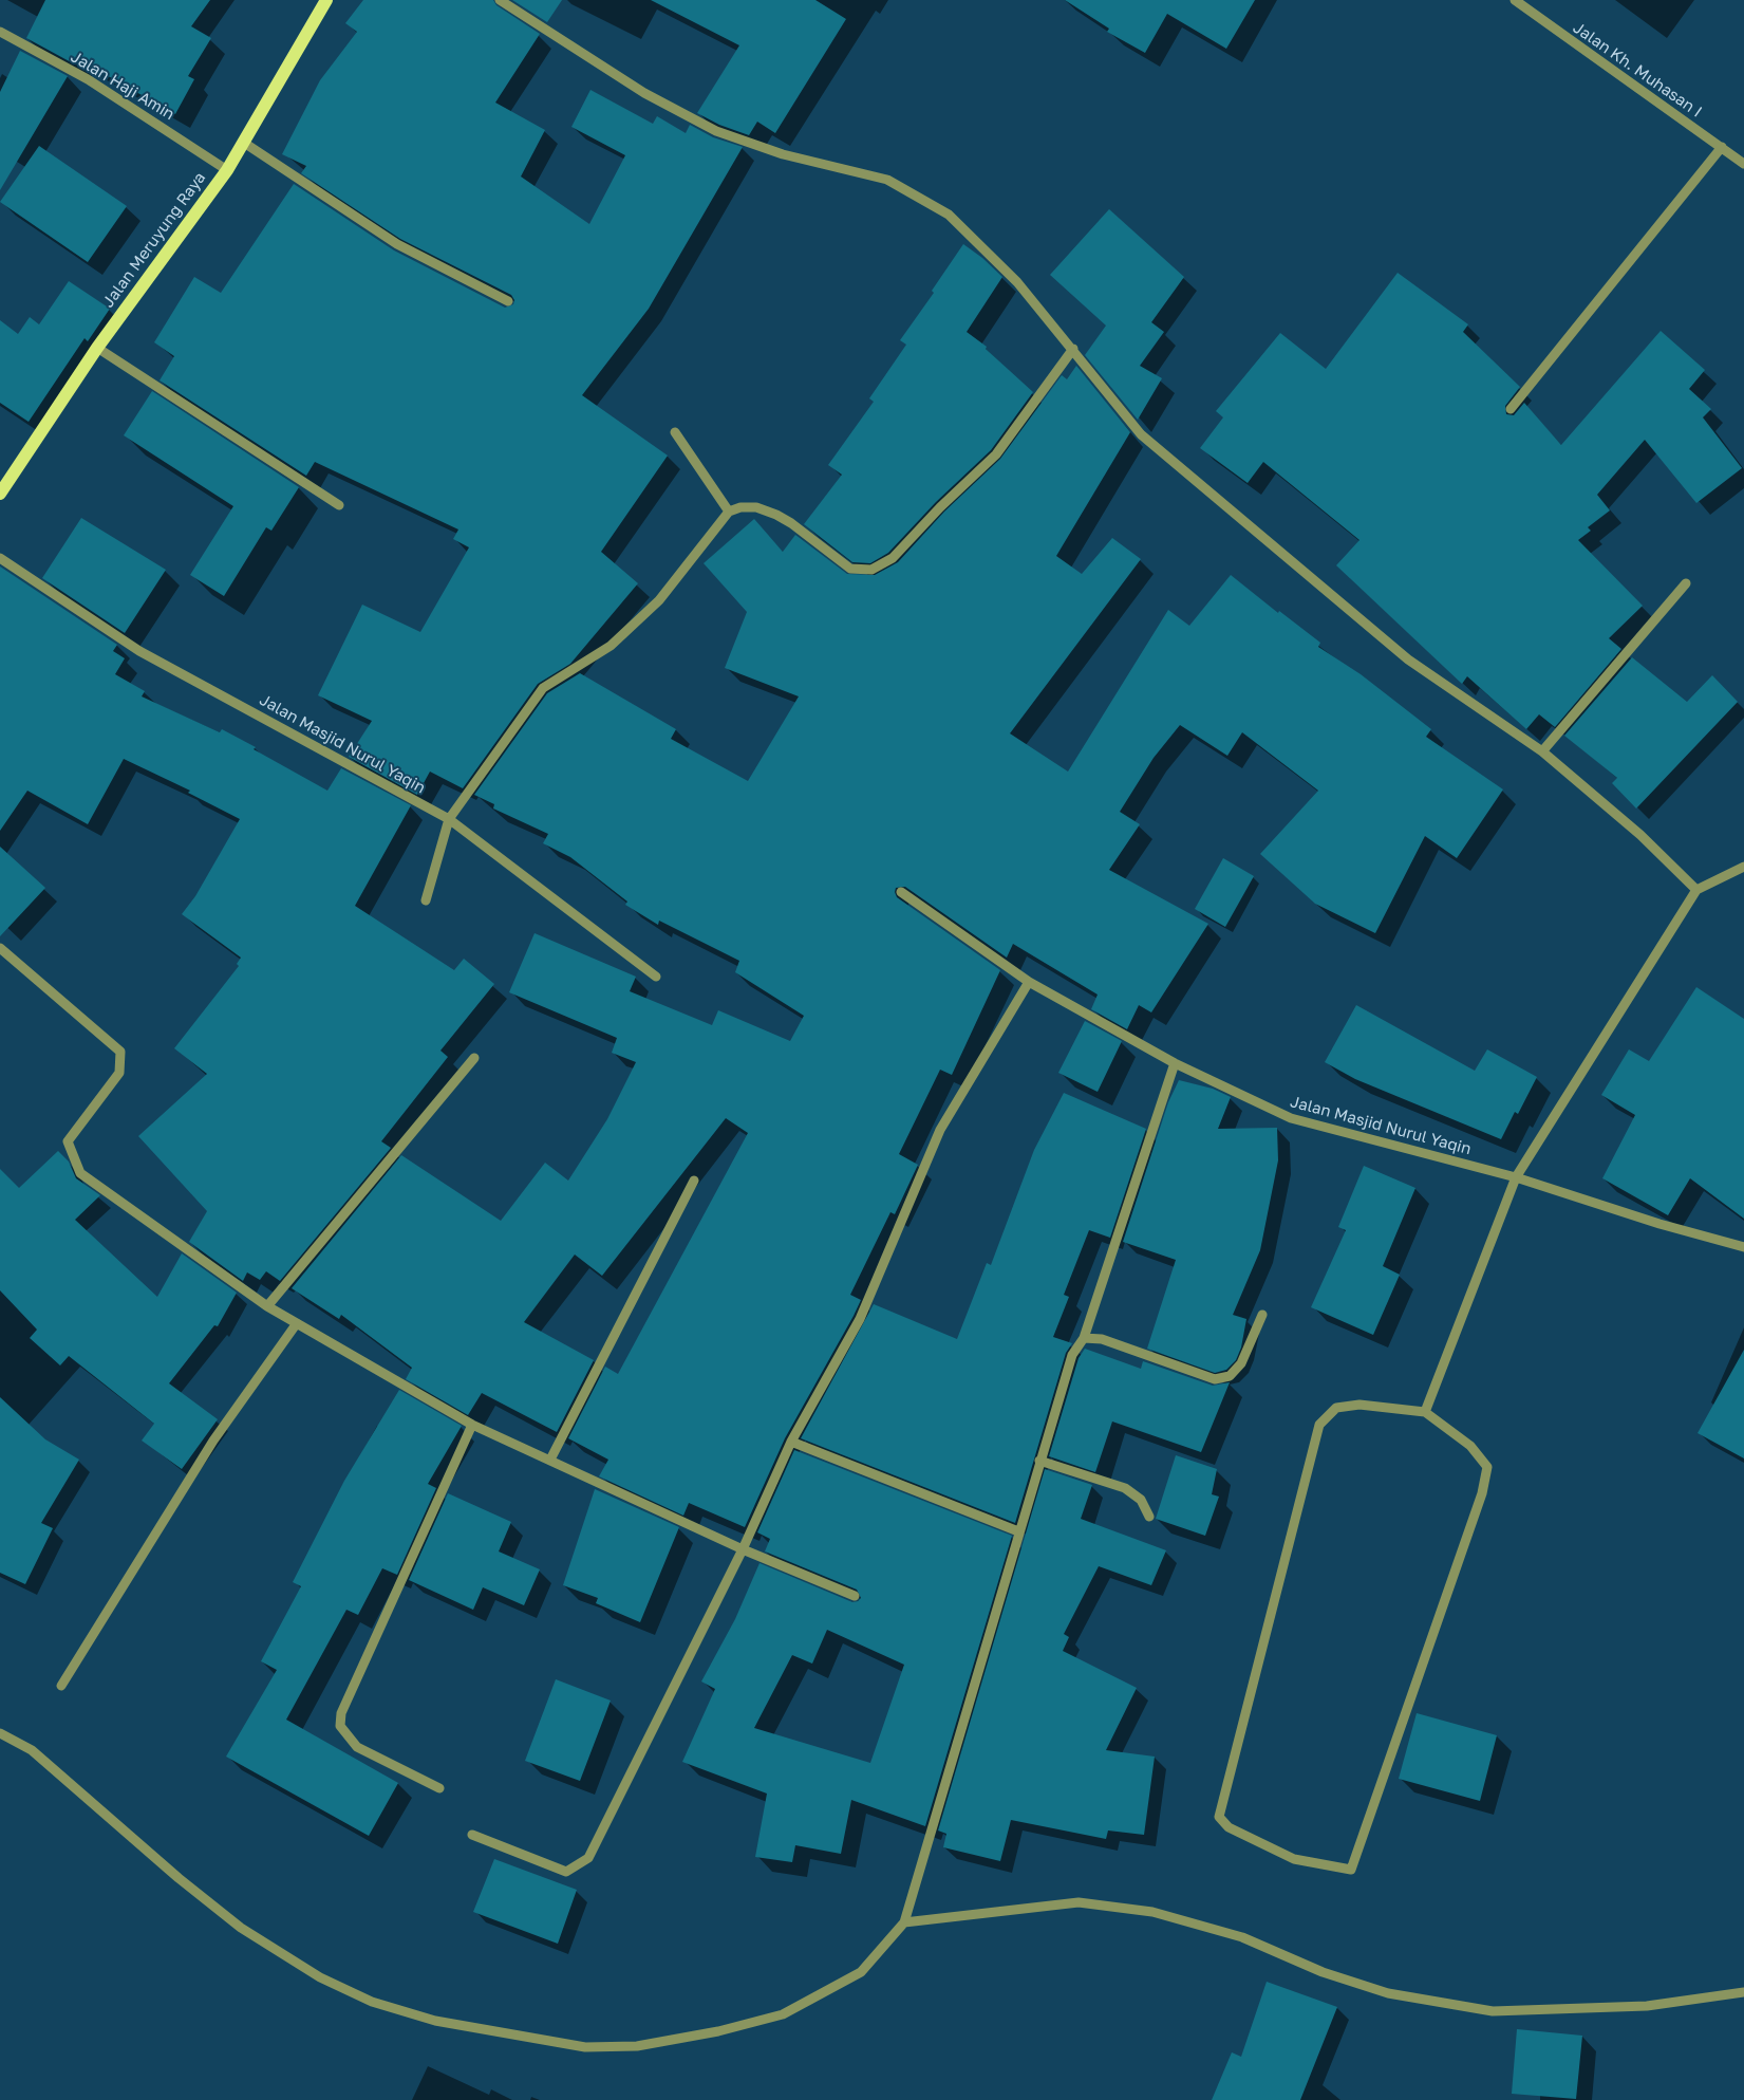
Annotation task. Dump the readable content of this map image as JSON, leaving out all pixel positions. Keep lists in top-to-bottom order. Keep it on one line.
{"streets":{"main road":["Jalan Meruyung Raya"],"street":["Jalan Kh. Muhasan I","Jalan Haji Amin","Jalan Masjid Nurul Yaqin"]},"crossings":[["Jalan Haji Amin","Jalan Meruyung Raya"]]}
